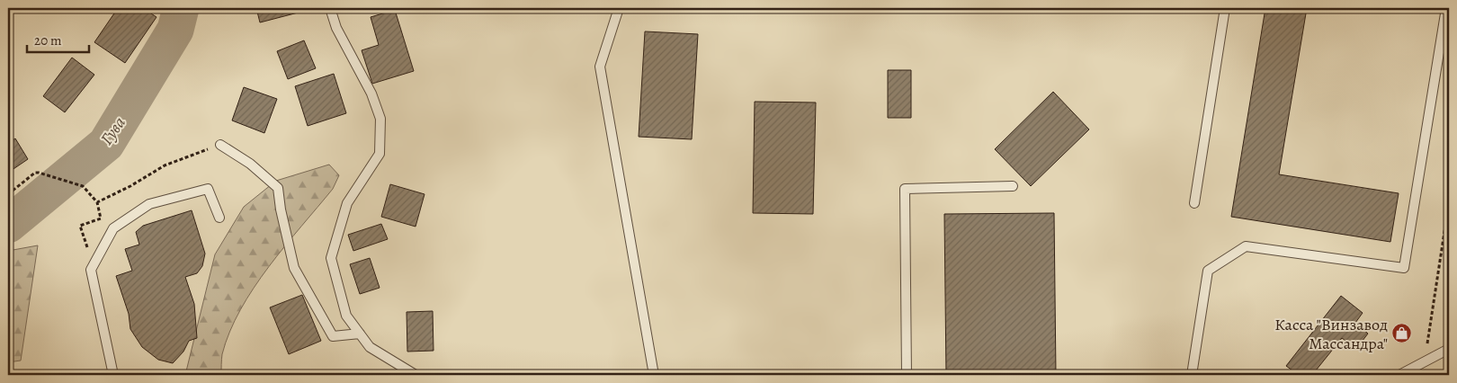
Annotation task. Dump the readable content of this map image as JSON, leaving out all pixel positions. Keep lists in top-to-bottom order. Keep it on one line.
{"water":["Гува"],"places":{"shop":["Касса \"Винзавод Массандра\""]},"scale_bar":"20 m"}
